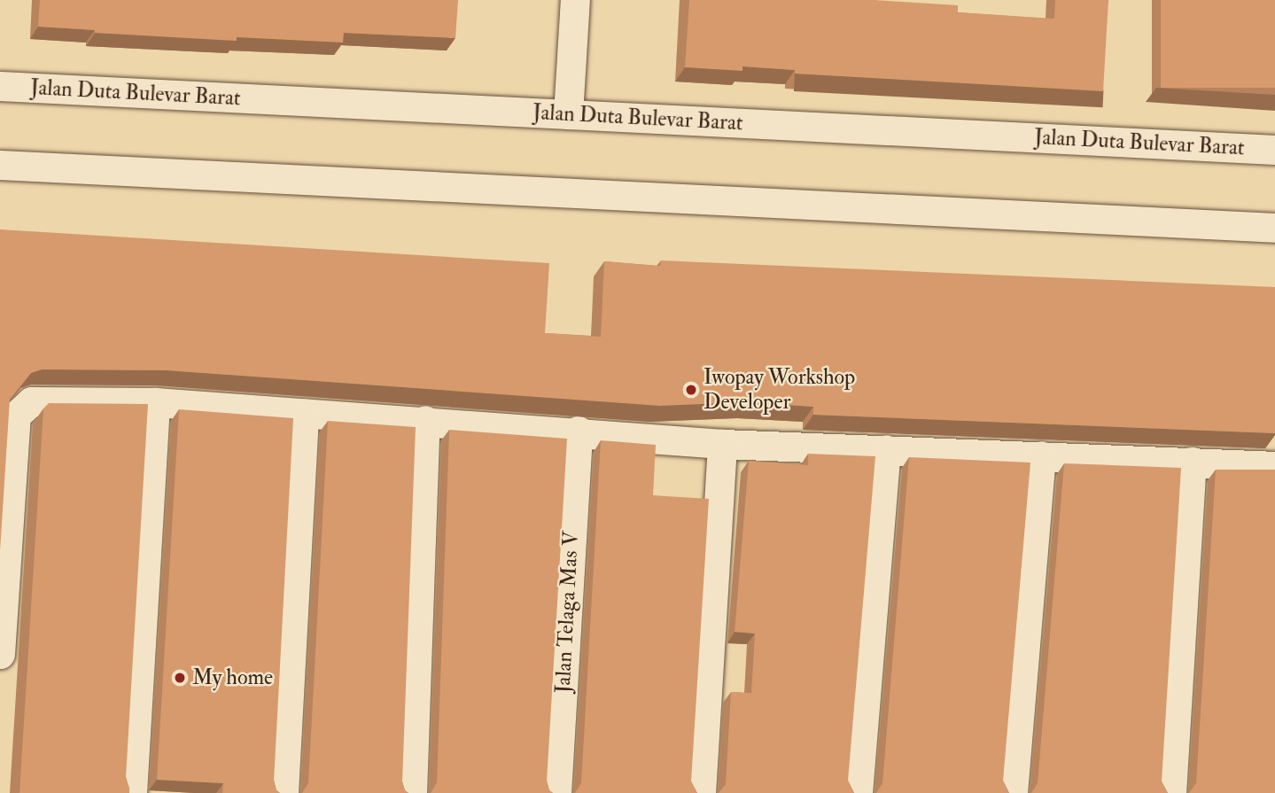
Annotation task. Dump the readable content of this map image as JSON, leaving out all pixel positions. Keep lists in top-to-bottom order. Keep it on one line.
{"streets":{"street":["Jalan Duta Bulevar Barat","Jalan Telaga Mas V"]},"places":["Iwopay Workshop Developer","My home"]}
